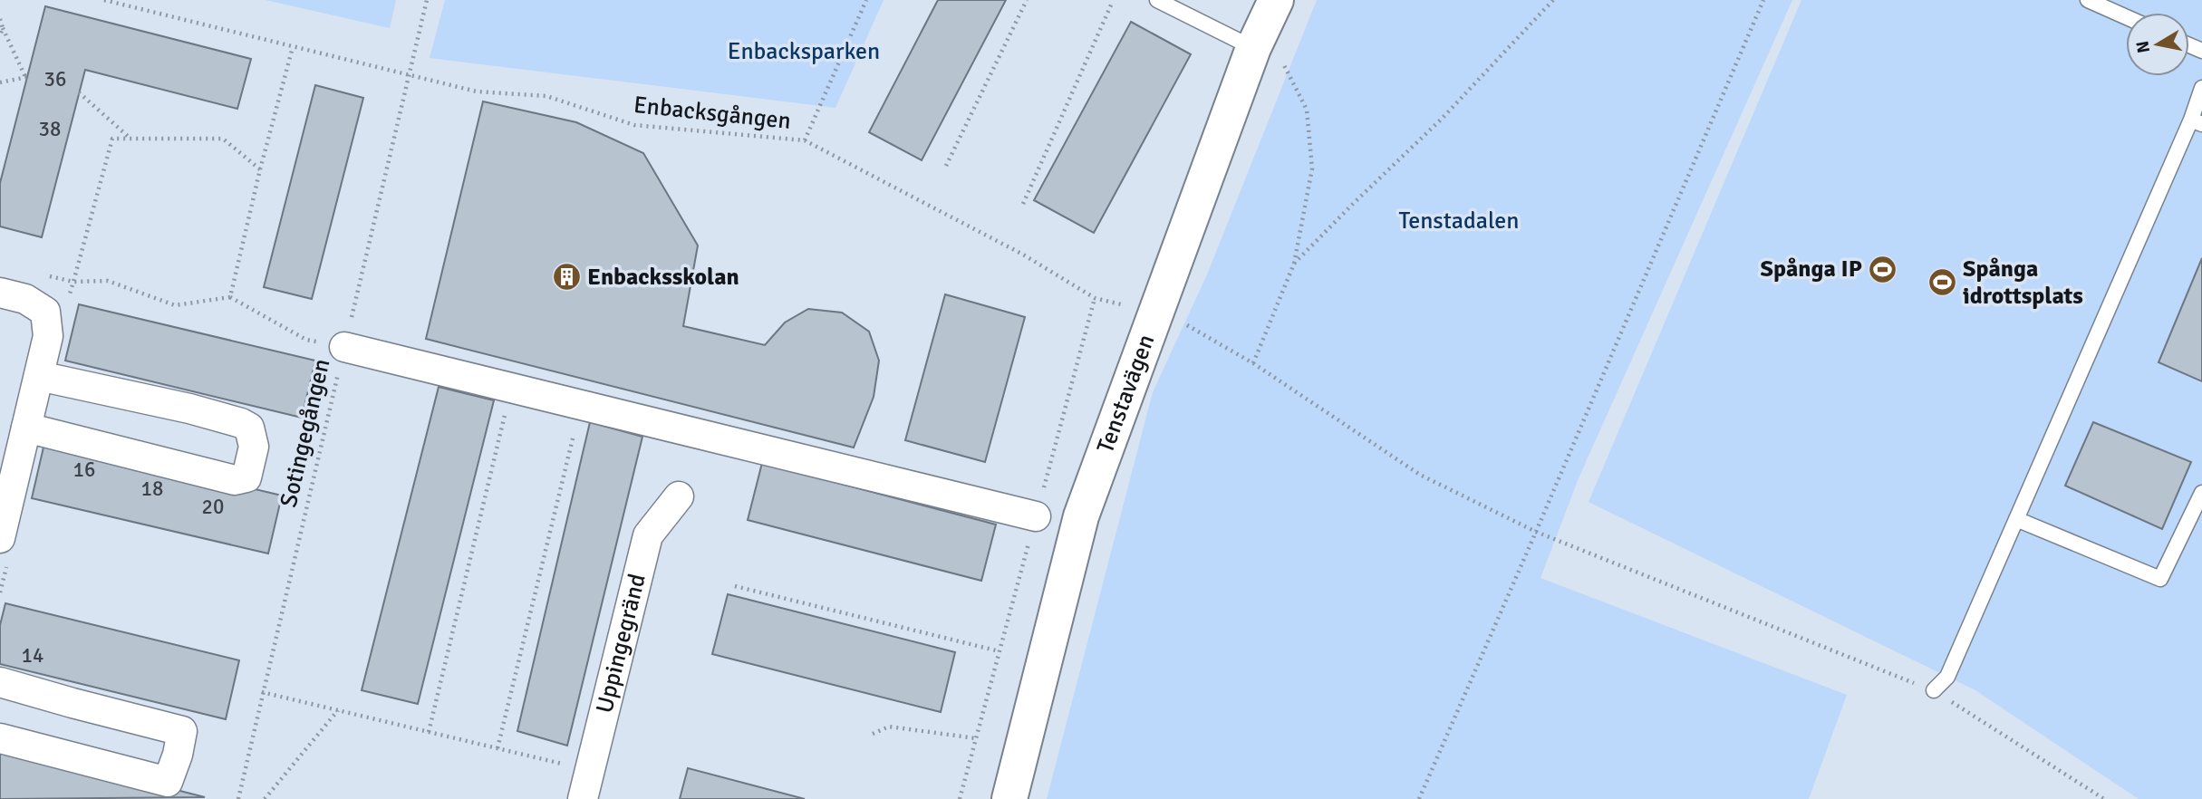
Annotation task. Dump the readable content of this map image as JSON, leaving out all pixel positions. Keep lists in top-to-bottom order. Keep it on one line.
{"streets":{"street":["Tenstavägen","Uppingegränd"],"path":["Enbacksgången","Sotingegången"]},"crossings":[["Enbacksgången","Sotingegången"]],"parks":["Enbacksparken","Tenstadalen"],"places":{"sports":["Spånga IP","Spånga idrottsplats"],"building":["Enbacksskolan"]},"house_numbers":["36","38","16","18","20","14"],"north":"left"}
